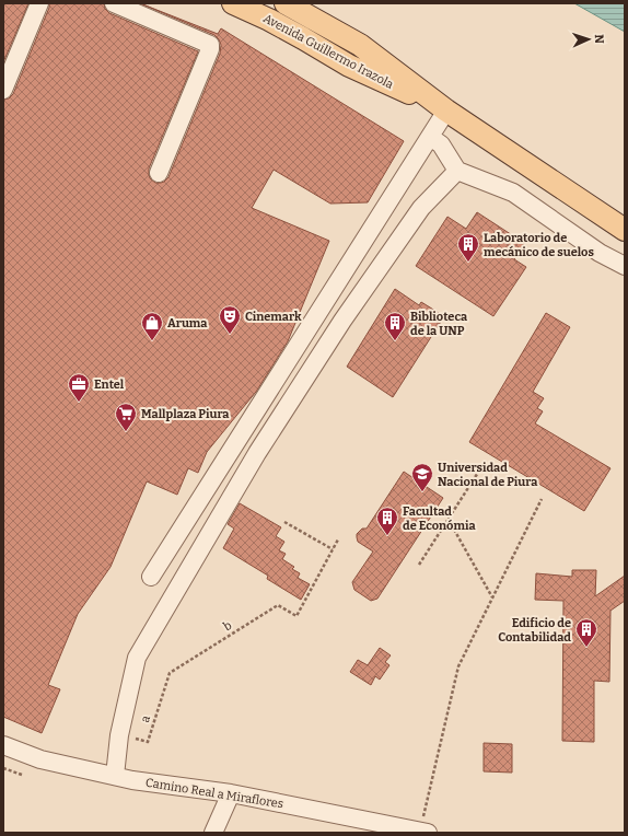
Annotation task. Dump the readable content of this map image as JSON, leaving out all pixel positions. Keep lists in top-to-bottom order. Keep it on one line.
{"streets":{"main road":["Avenida Guillermo Irazola"],"lane":["Camino Real a Miraflores"],"path":["b","a"]},"crossings":[["b","a"]],"places":{"building":["Laboratorio de mecánico de suelos","Biblioteca de la UNP","Facultad de Económia","Edificio de Contabilidad"],"theatre":["Cinemark"],"shop":["Aruma"],"office":["Entel"],"supermarket":["Mallplaza Piura"],"school or university":["Universidad Nacional de Piura"]},"north":"right"}
